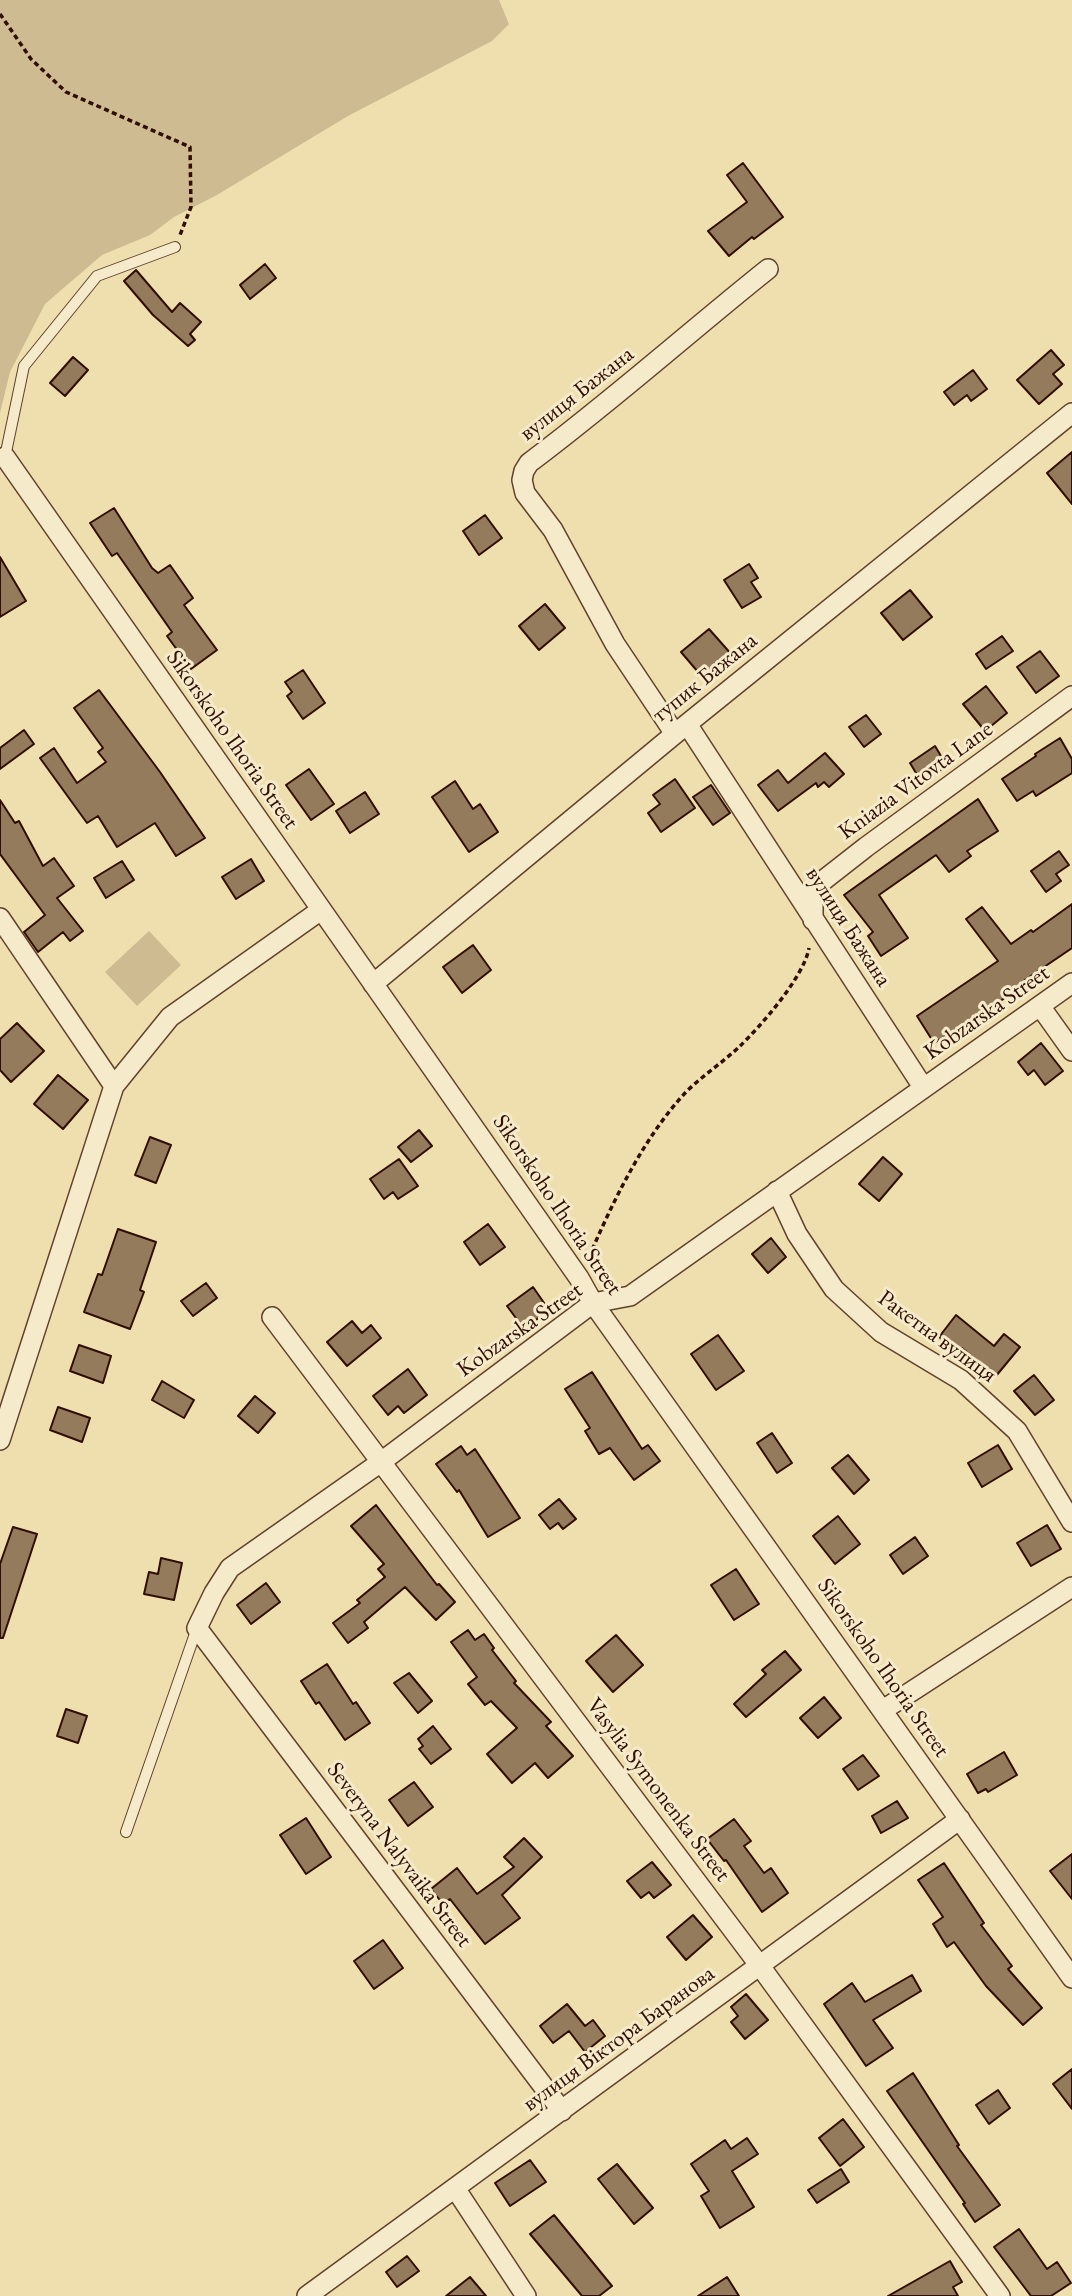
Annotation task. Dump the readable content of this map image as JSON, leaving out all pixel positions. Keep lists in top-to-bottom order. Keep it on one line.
{"streets":{"street":["вулиця Бажана","тупик Бажана","Sikorskoho Ihoria Street","Kniazia Vitovta Lane","Kobzarska Street","Ракетна вулиця","Vasylia Symonenka Street","Severyna Nalyvaika Street","вулиця Віктора Баранова"]},"crossings":[["вулиця Бажана","тупик Бажана"],["вулиця Бажана","Kniazia Vitovta Lane"],["вулиця Бажана","Kobzarska Street"],["тупик Бажана","Sikorskoho Ihoria Street"],["Sikorskoho Ihoria Street","Kobzarska Street"],["Sikorskoho Ihoria Street","вулиця Віктора Баранова"],["Kobzarska Street","Ракетна вулиця"],["Kobzarska Street","Vasylia Symonenka Street"],["Kobzarska Street","Severyna Nalyvaika Street"],["Vasylia Symonenka Street","вулиця Віктора Баранова"],["Severyna Nalyvaika Street","вулиця Віктора Баранова"]]}
